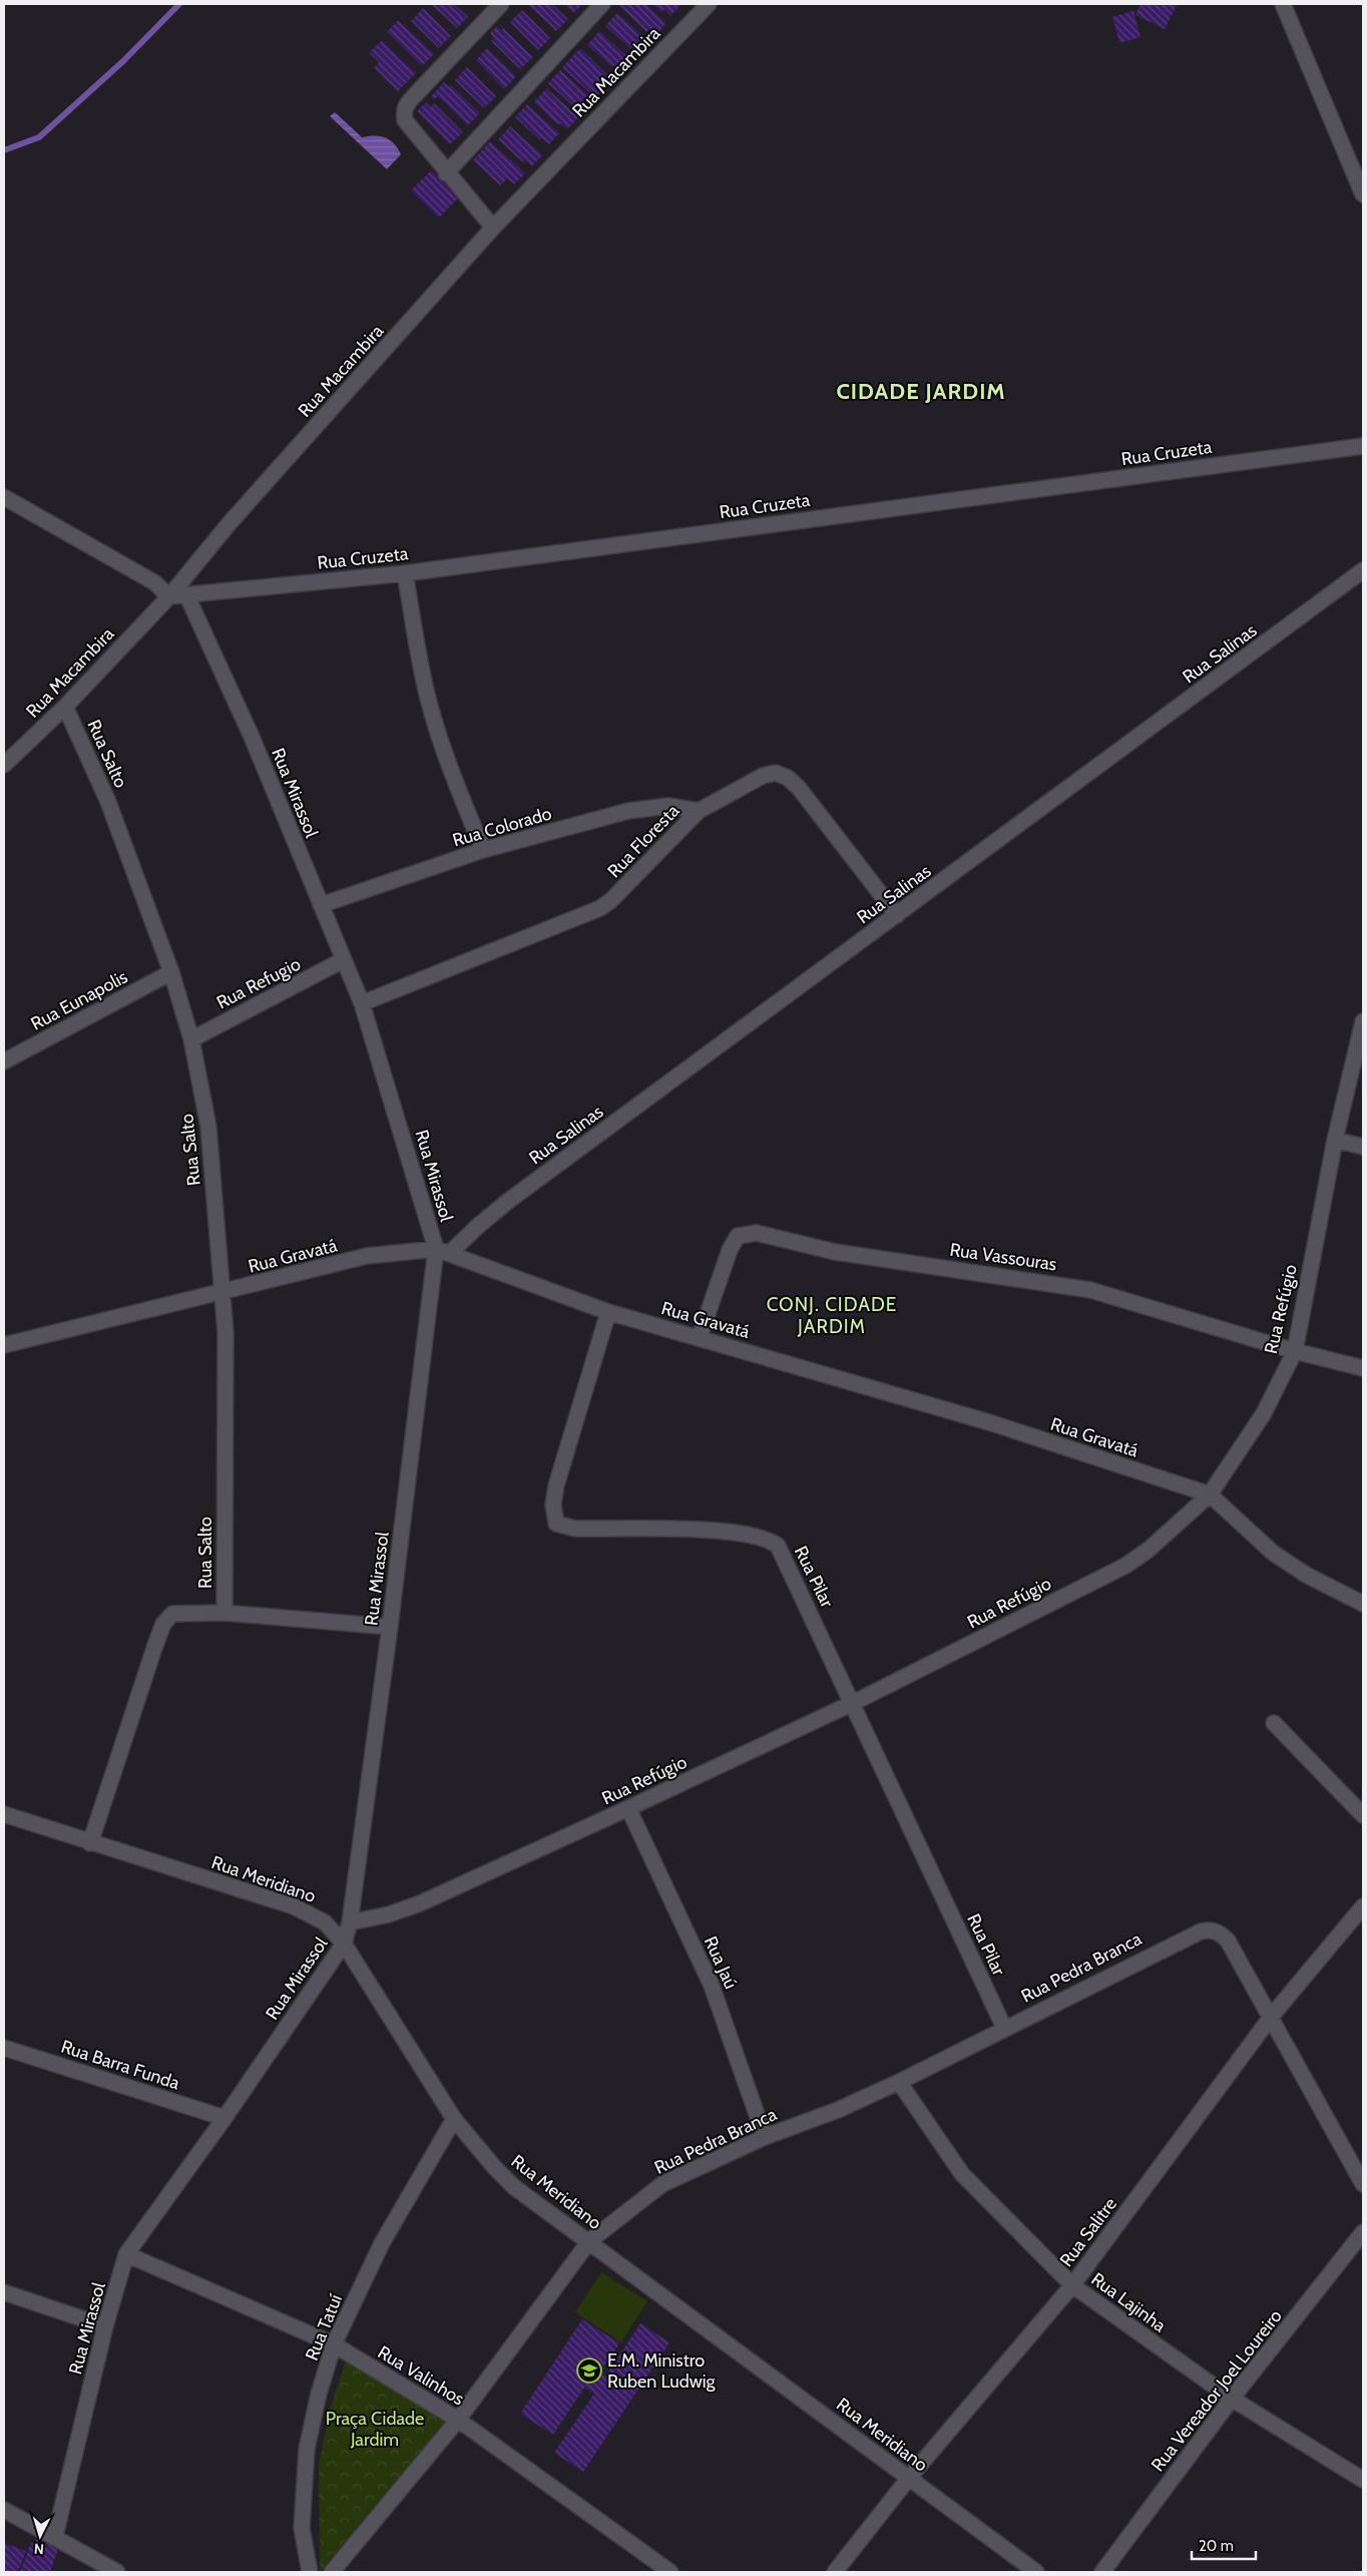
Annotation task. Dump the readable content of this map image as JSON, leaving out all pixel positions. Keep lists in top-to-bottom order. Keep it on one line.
{"streets":{"street":["Rua Macambira","Rua Cruzeta","Rua Salinas","Rua Salto","Rua Mirassol","Rua Colorado","Rua Floresta","Rua Refugio","Rua Eunapolis","Rua Gravatá","Rua Vassouras","Rua Refúgio","Rua Pilar","Rua Meridiano","Rua Jaú","Rua Pedra Branca","Rua Barra Funda","Rua Salitre","Rua Lajinha","Rua Tatuí","Rua Valinhos","Rua Vereador Joel Loureiro"]},"crossings":[["Rua Macambira","Rua Cruzeta"],["Rua Macambira","Rua Salto"],["Rua Cruzeta","Rua Mirassol"],["Rua Salinas","Rua Mirassol"],["Rua Salinas","Rua Floresta"],["Rua Salinas","Rua Gravatá"],["Rua Salto","Rua Refugio"],["Rua Salto","Rua Eunapolis"],["Rua Salto","Rua Gravatá"],["Rua Mirassol","Rua Colorado"],["Rua Mirassol","Rua Floresta"],["Rua Mirassol","Rua Refugio"],["Rua Mirassol","Rua Gravatá"],["Rua Mirassol","Rua Refúgio"],["Rua Mirassol","Rua Meridiano"],["Rua Mirassol","Rua Barra Funda"],["Rua Mirassol","Rua Valinhos"],["Rua Colorado","Rua Floresta"],["Rua Gravatá","Rua Vassouras"],["Rua Gravatá","Rua Refúgio"],["Rua Gravatá","Rua Pilar"],["Rua Vassouras","Rua Refúgio"],["Rua Refúgio","Rua Pilar"],["Rua Refúgio","Rua Jaú"],["Rua Pilar","Rua Pedra Branca"],["Rua Meridiano","Rua Pedra Branca"],["Rua Meridiano","Rua Salitre"],["Rua Meridiano","Rua Tatuí"],["Rua Jaú","Rua Pedra Branca"],["Rua Pedra Branca","Rua Salitre"],["Rua Pedra Branca","Rua Lajinha"],["Rua Pedra Branca","Rua Valinhos"],["Rua Salitre","Rua Lajinha"],["Rua Lajinha","Rua Vereador Joel Loureiro"],["Rua Tatuí","Rua Valinhos"]],"districts":["CIDADE JARDIM","CONJ. CIDADE JARDIM"],"parks":["Praça Cidade Jardim"],"places":{"school or university":["E.M. Ministro Ruben Ludwig"]},"scale_bar":"20 m","north":"bottom"}
